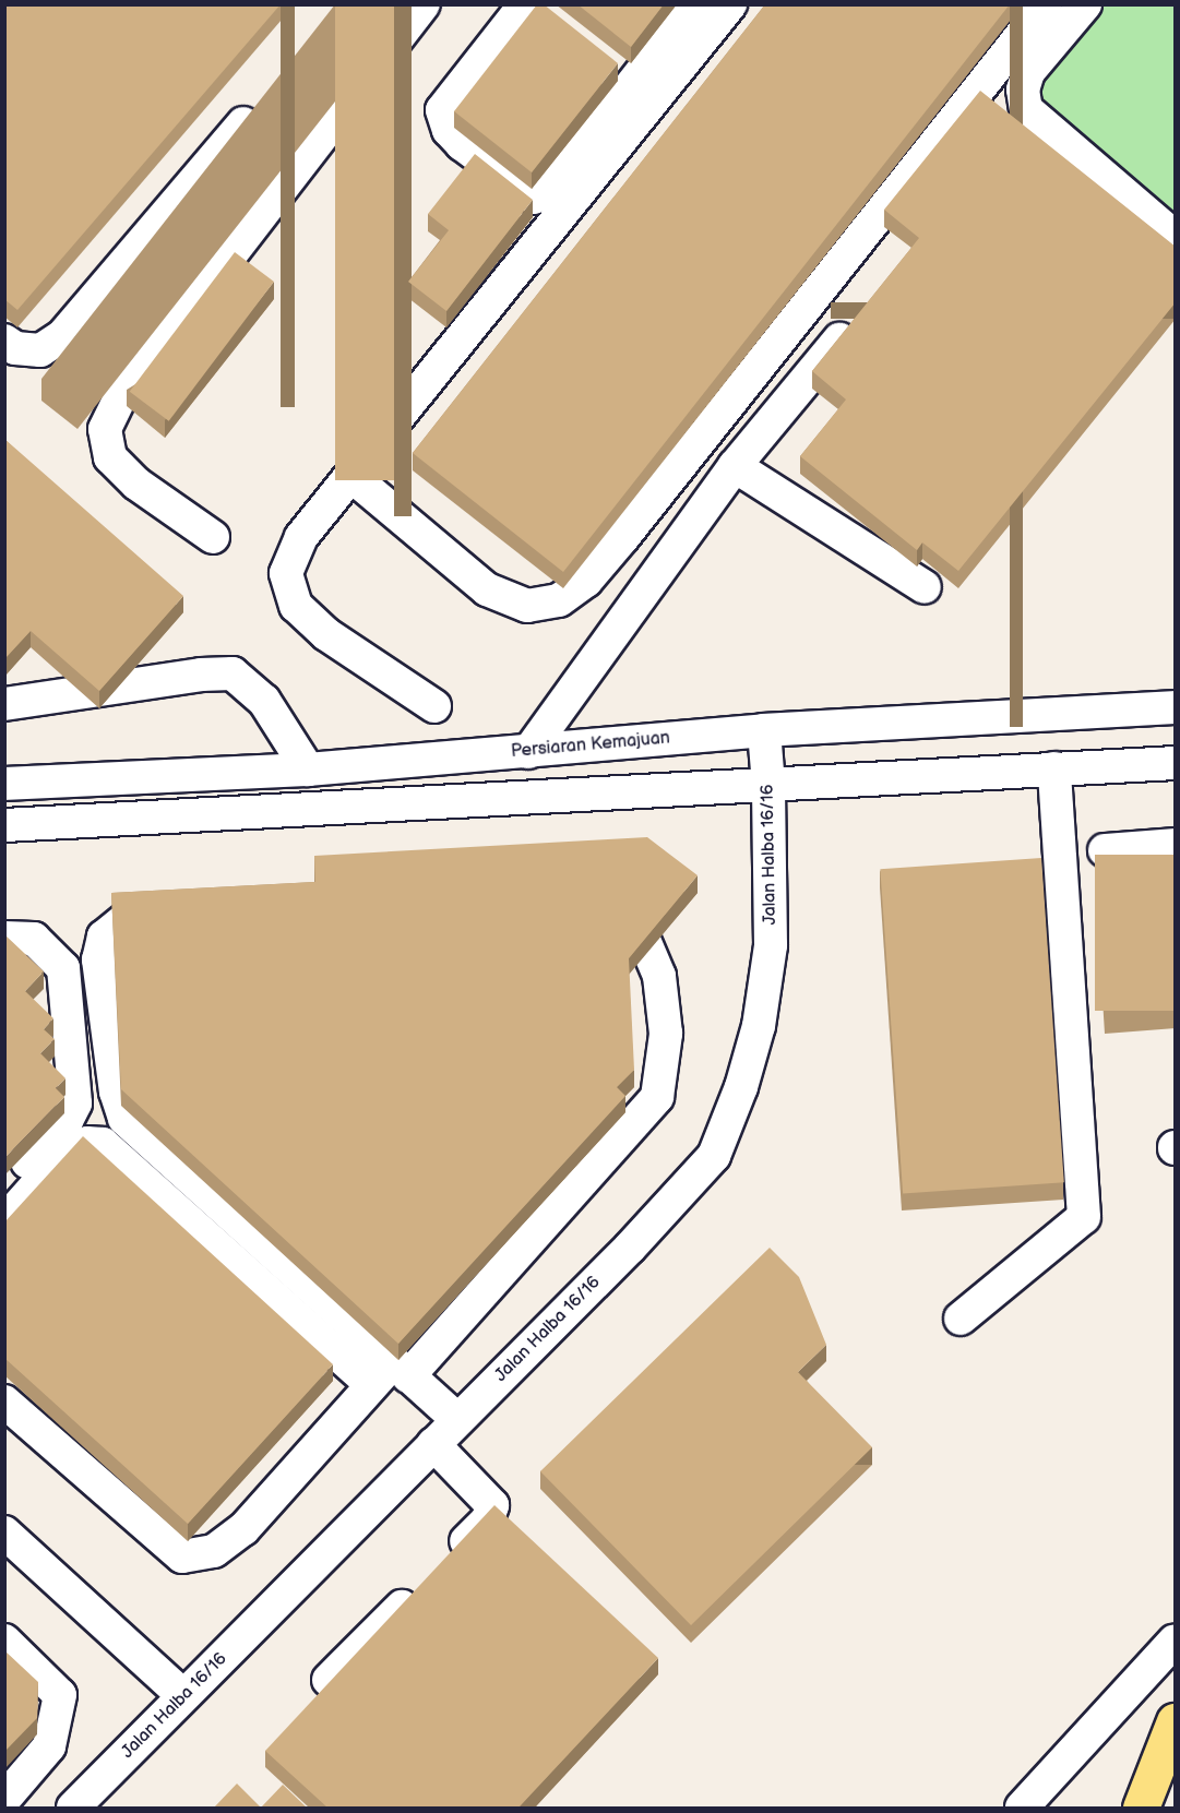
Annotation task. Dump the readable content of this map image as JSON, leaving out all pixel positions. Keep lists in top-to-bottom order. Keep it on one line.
{"streets":{"street":["Persiaran Kemajuan","Jalan Halba 16/16"]},"crossings":[["Persiaran Kemajuan","Jalan Halba 16/16"]]}
